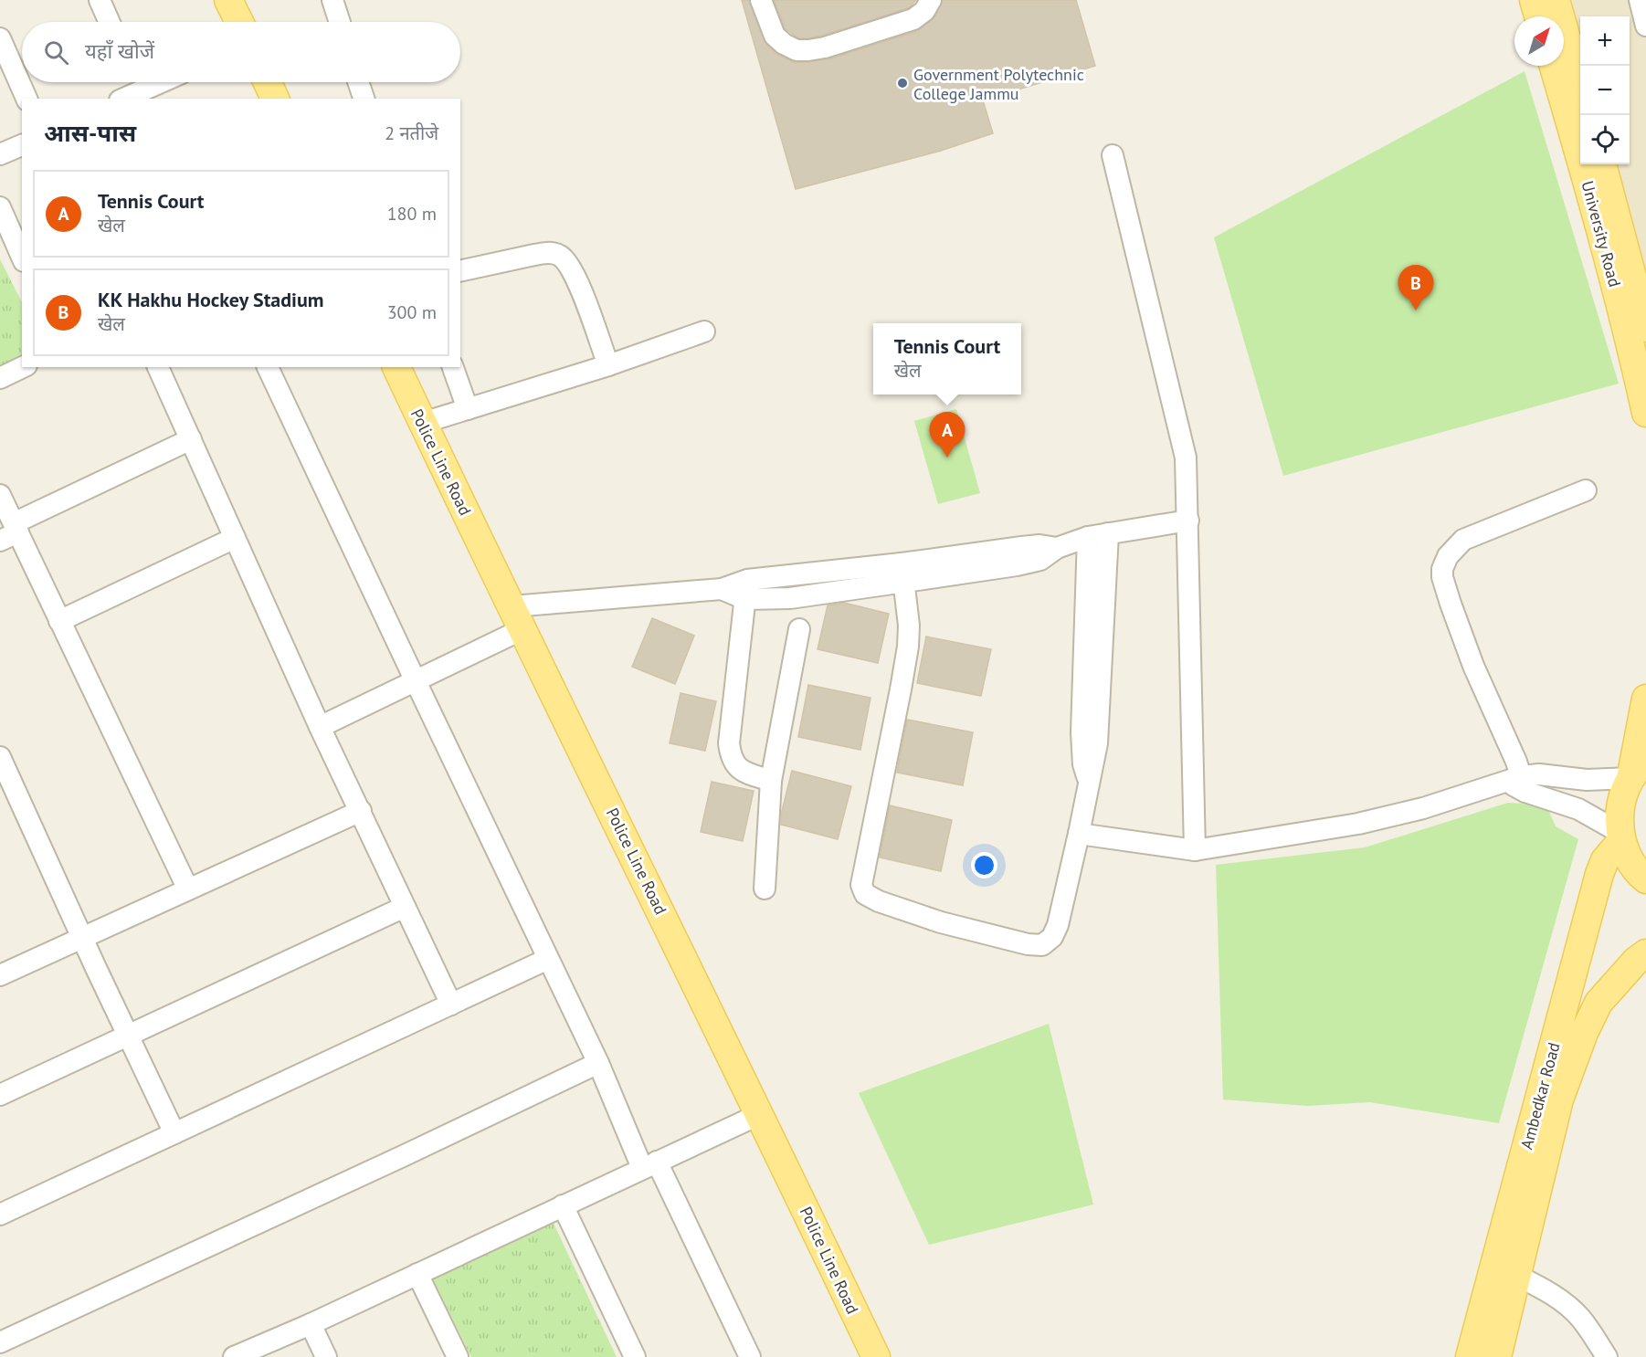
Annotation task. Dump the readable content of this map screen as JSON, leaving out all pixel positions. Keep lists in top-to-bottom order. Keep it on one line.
{"streets":{"main road":["University Road","Police Line Road","Ambedkar Road"]},"places":["Government Polytechnic College Jammu"],"north":"top right","page":{"map_buttons":["+","−"],"search":"यहाँ खोजें","heading":["आस-पास","2 नतीजे"],"list":[{"mark":"A","name":"Tennis Court","note":"खेल","value":"180 m"},{"mark":"B","name":"KK Hakhu Hockey Stadium","note":"खेल","value":"300 m"}],"pins":["B","A"],"popup":["Tennis Court","खेल"]}}
